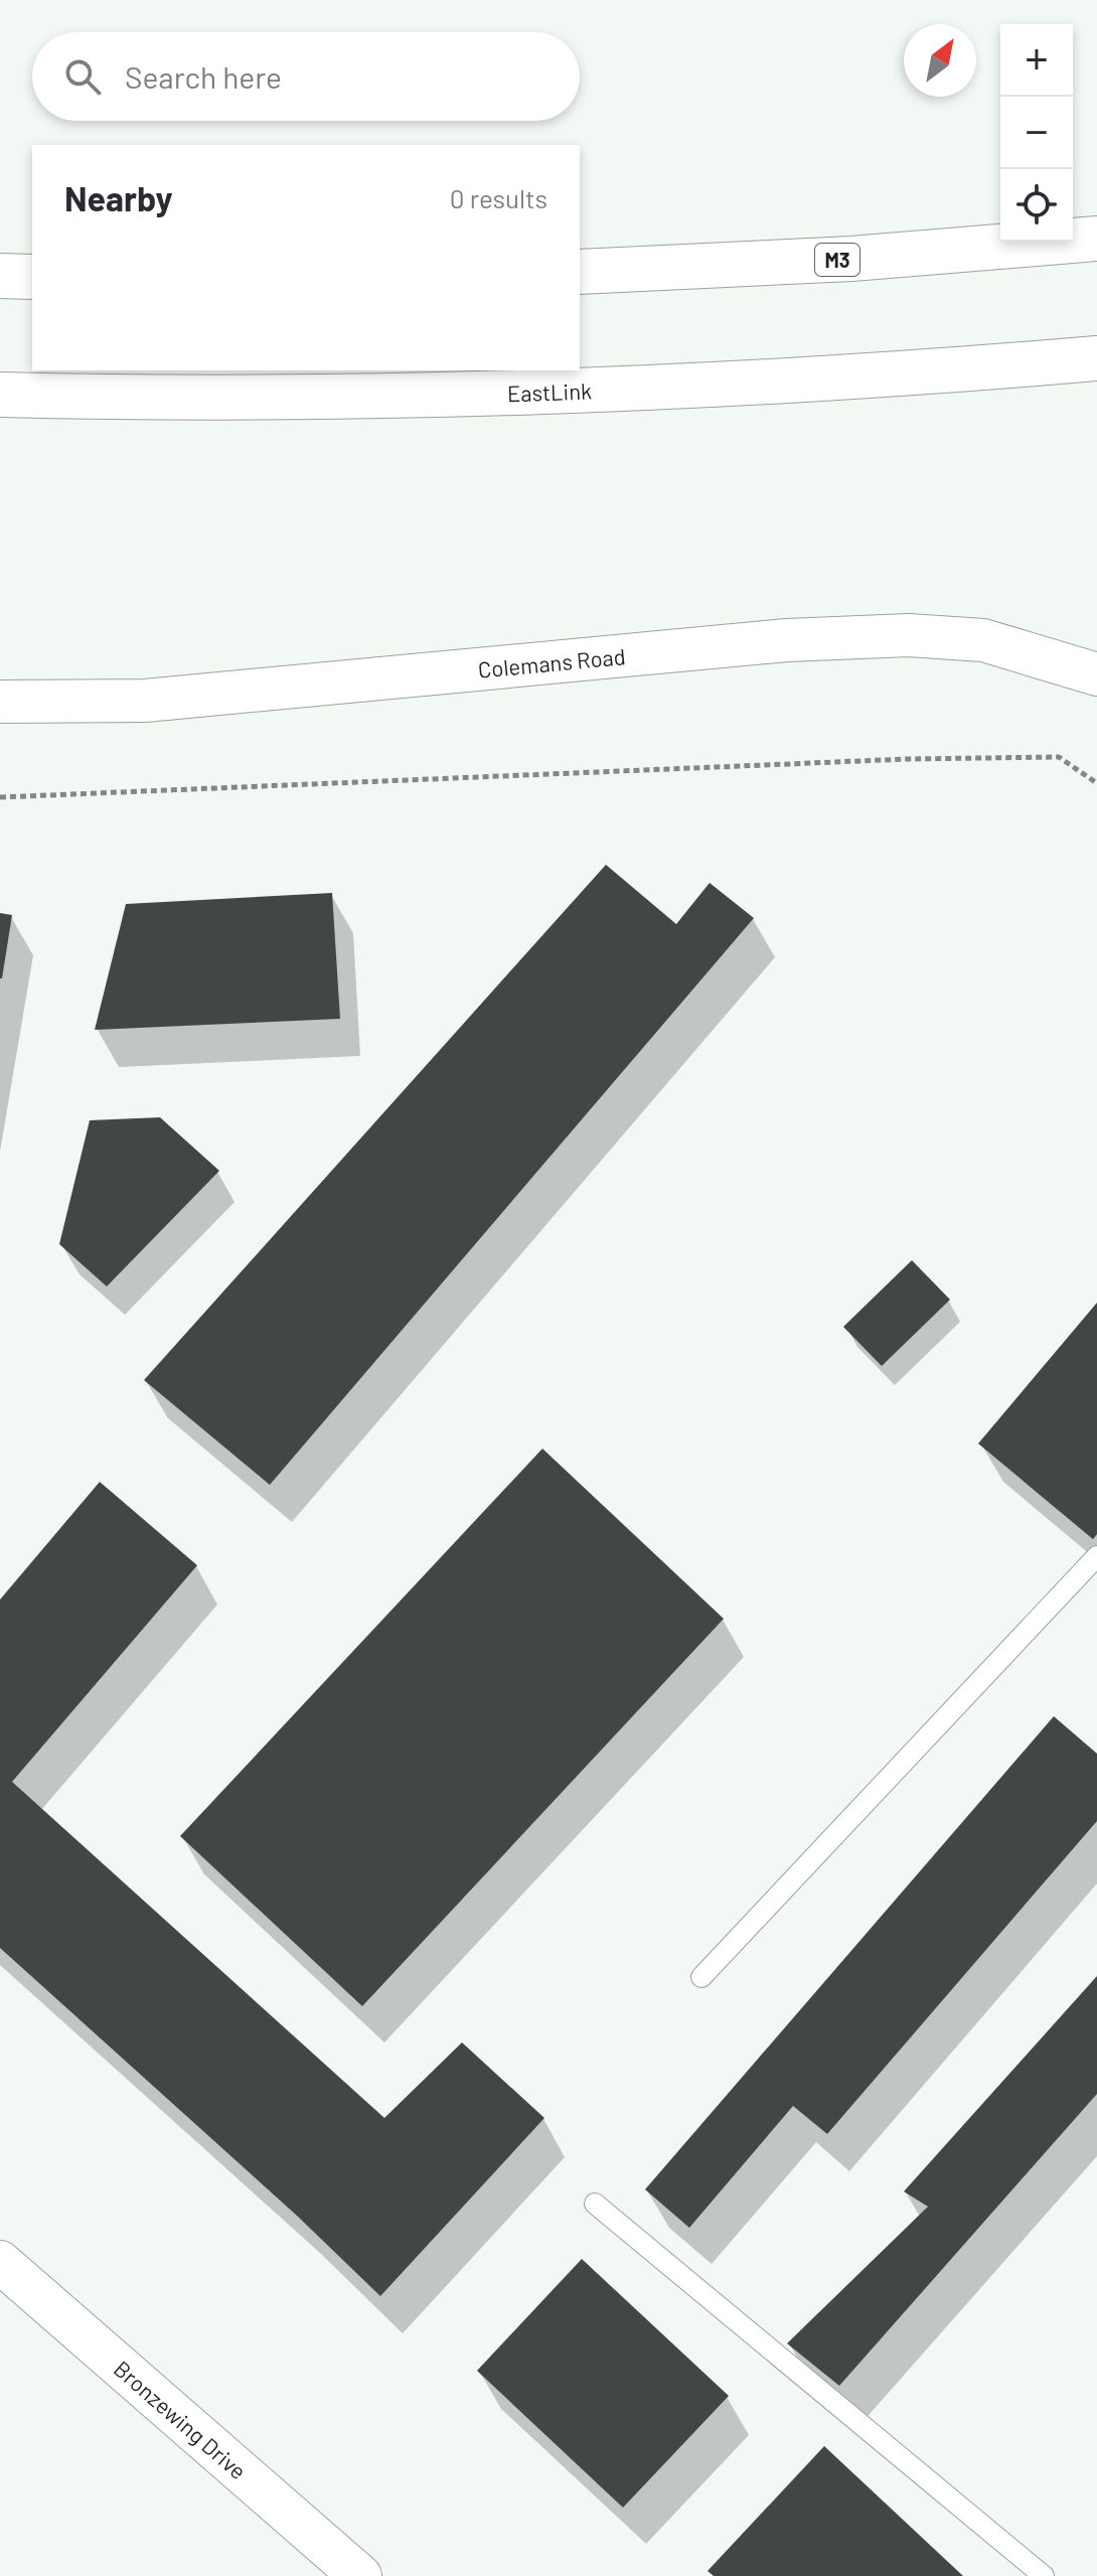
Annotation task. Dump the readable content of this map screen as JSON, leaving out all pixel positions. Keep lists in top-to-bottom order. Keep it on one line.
{"streets":{"highway":["M3","EastLink"],"street":["Colemans Road","Bronzewing Drive"]},"north":"top right","page":{"map_buttons":["+","−"],"search":"Search here","heading":["Nearby","0 results"]}}
